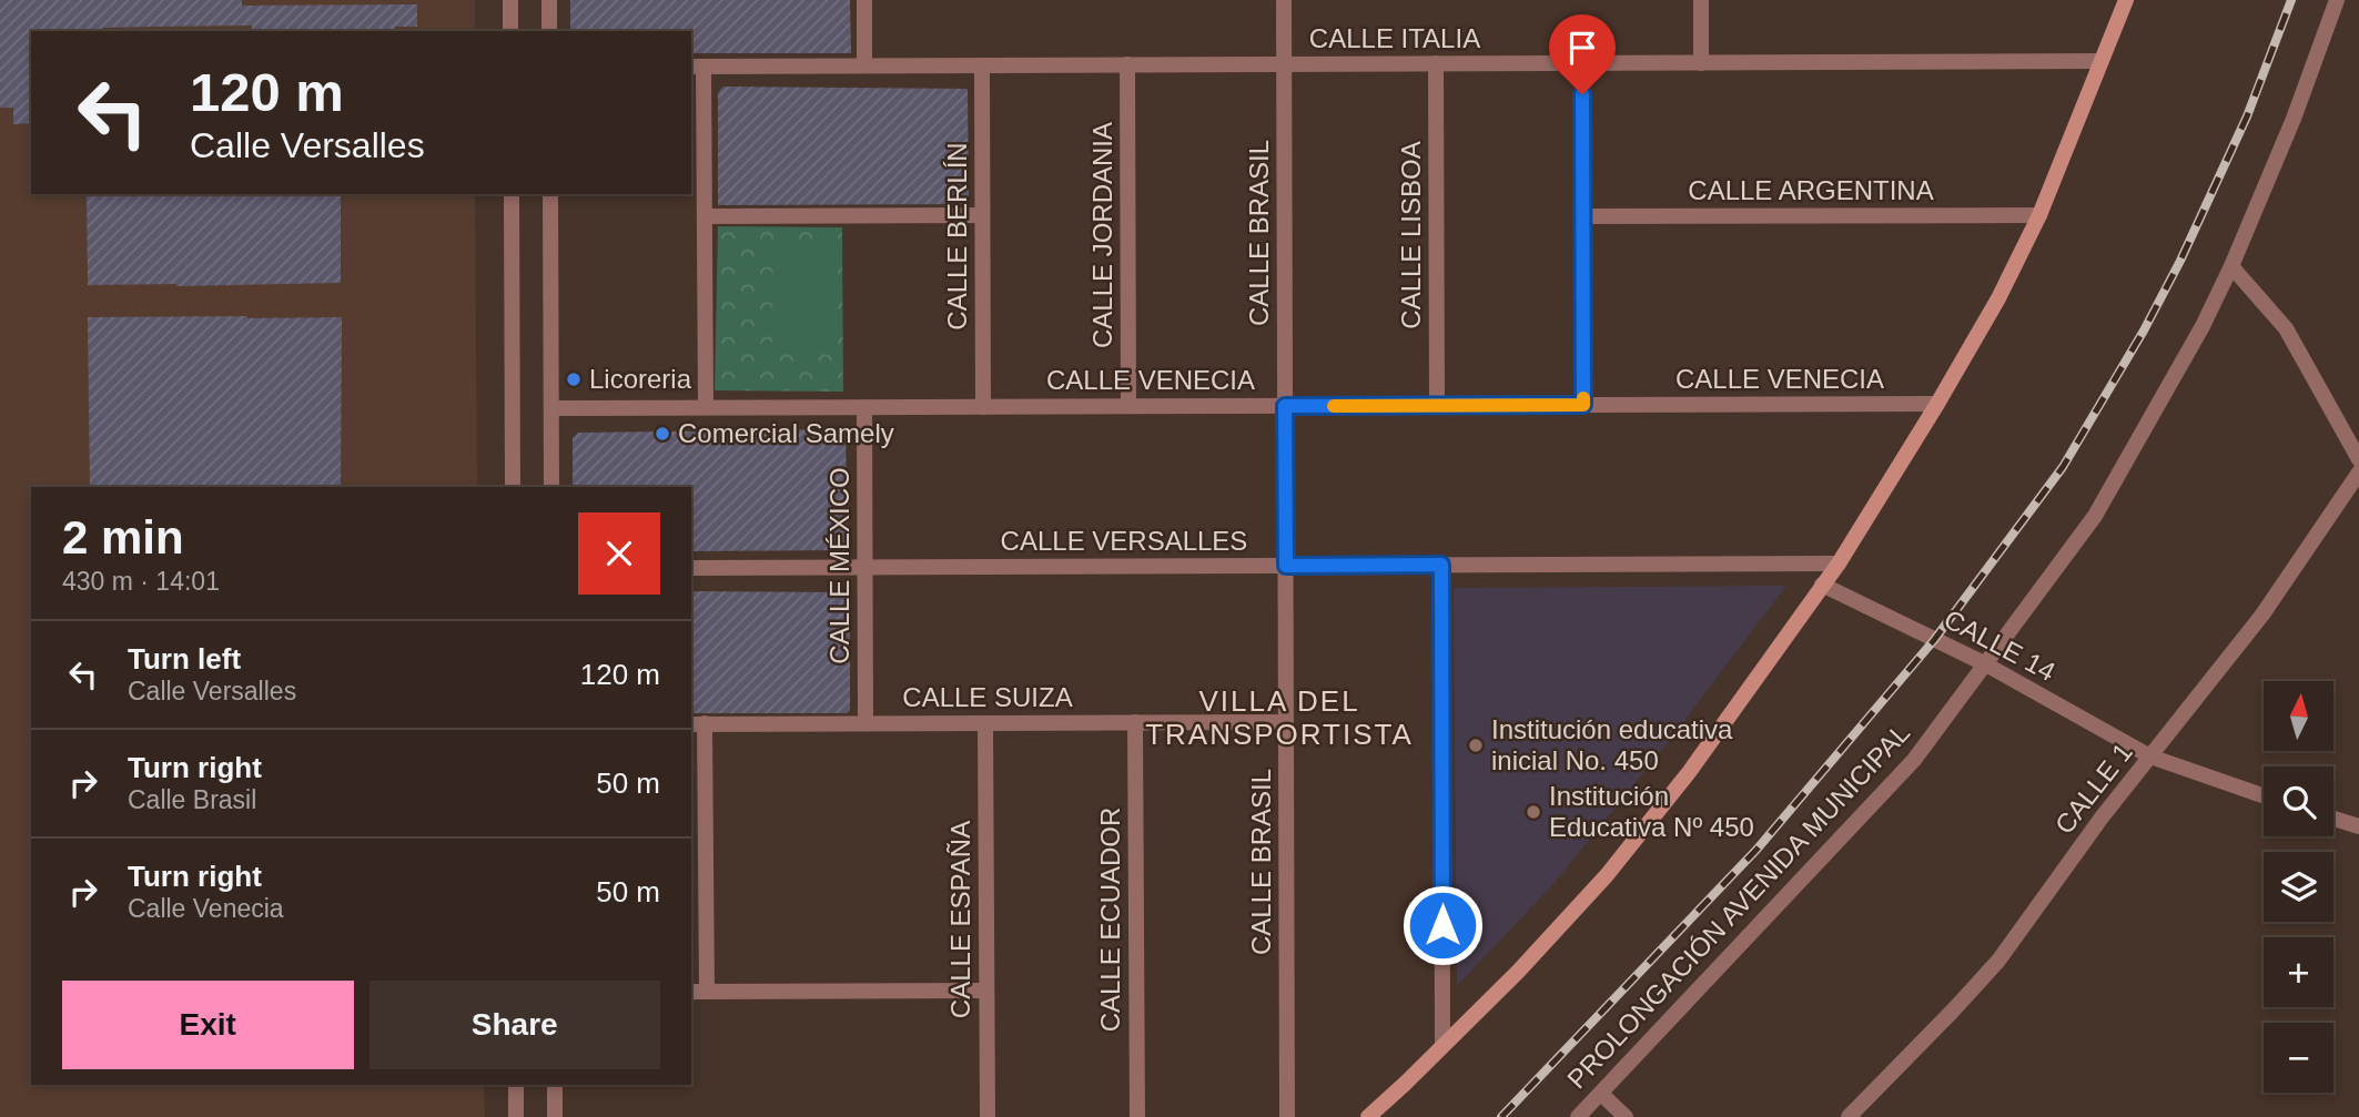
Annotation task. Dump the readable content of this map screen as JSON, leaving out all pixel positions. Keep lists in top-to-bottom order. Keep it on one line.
{"streets":{"street":["CALLE ITALIA","CALLE ARGENTINA","CALLE BRASIL","CALLE JORDANIA","CALLE LISBOA","CALLE BERLÍN","CALLE VENECIA","CALLE VERSALLES","CALLE MÉXICO","CALLE 14","CALLE SUIZA","CALLE 1","PROLONGACIÓN AVENIDA MUNICIPAL","CALLE ESPAÑA","CALLE ECUADOR"]},"crossings":[["CALLE ITALIA","CALLE BRASIL"],["CALLE ITALIA","CALLE JORDANIA"],["CALLE ITALIA","CALLE LISBOA"],["CALLE ITALIA","CALLE BERLÍN"],["CALLE BRASIL","CALLE VENECIA"],["CALLE BRASIL","CALLE VERSALLES"],["CALLE BRASIL","CALLE SUIZA"],["CALLE JORDANIA","CALLE VENECIA"],["CALLE LISBOA","CALLE VENECIA"],["CALLE BERLÍN","CALLE VENECIA"],["CALLE VENECIA","CALLE MÉXICO"],["CALLE VERSALLES","CALLE MÉXICO"],["CALLE MÉXICO","CALLE SUIZA"],["CALLE 14","CALLE 1"],["CALLE 14","PROLONGACIÓN AVENIDA MUNICIPAL"],["CALLE SUIZA","CALLE ESPAÑA"],["CALLE SUIZA","CALLE ECUADOR"]],"districts":["VILLA DEL TRANSPORTISTA"],"places":["Licoreria","Comercial Samely","Institución educativa inicial No. 450","Institución Educativa Nº 450"],"north":"top","page":{"turn":["120 m","Calle Versalles"],"heading":["2 min","430 m · 14:01"],"list":[{"name":"Turn left","note":"Calle Versalles","value":"120 m"},{"name":"Turn right","note":"Calle Brasil","value":"50 m"},{"name":"Turn right","note":"Calle Venecia","value":"50 m"}],"map_buttons":["+","−"],"buttons":["Exit","Share"]}}
